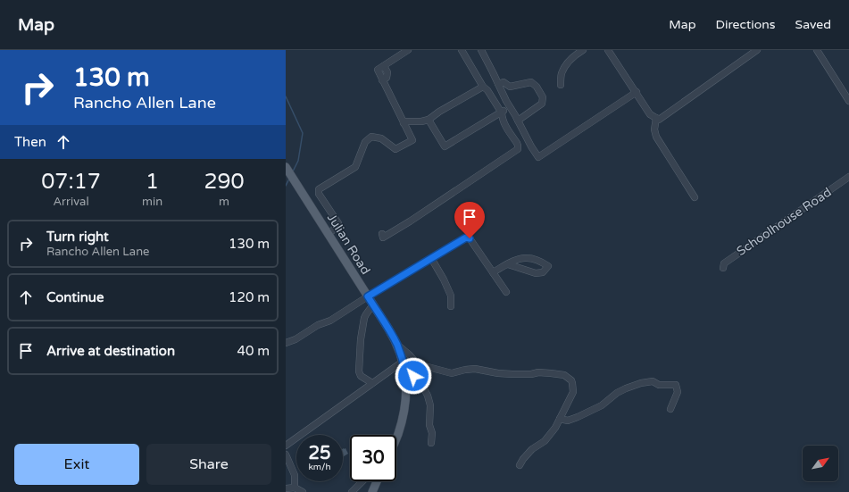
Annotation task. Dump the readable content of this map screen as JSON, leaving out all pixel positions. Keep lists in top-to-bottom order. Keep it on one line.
{"streets":{"main road":["Julian Road"],"street":["Schoolhouse Road"]},"north":"top right","page":{"header":"Map","nav":["Map","Directions","Saved"],"turn":["130 m","Rancho Allen Lane"],"then":"Then","eta":["07:17","Arrival","1","min","290","m"],"list":[{"name":"Turn right","note":"Rancho Allen Lane","value":"130 m"},{"name":"Continue","value":"120 m"},{"name":"Arrive at destination","value":"40 m"}],"speed":"25 km/h","limit":"30","buttons":["Exit","Share"]}}
